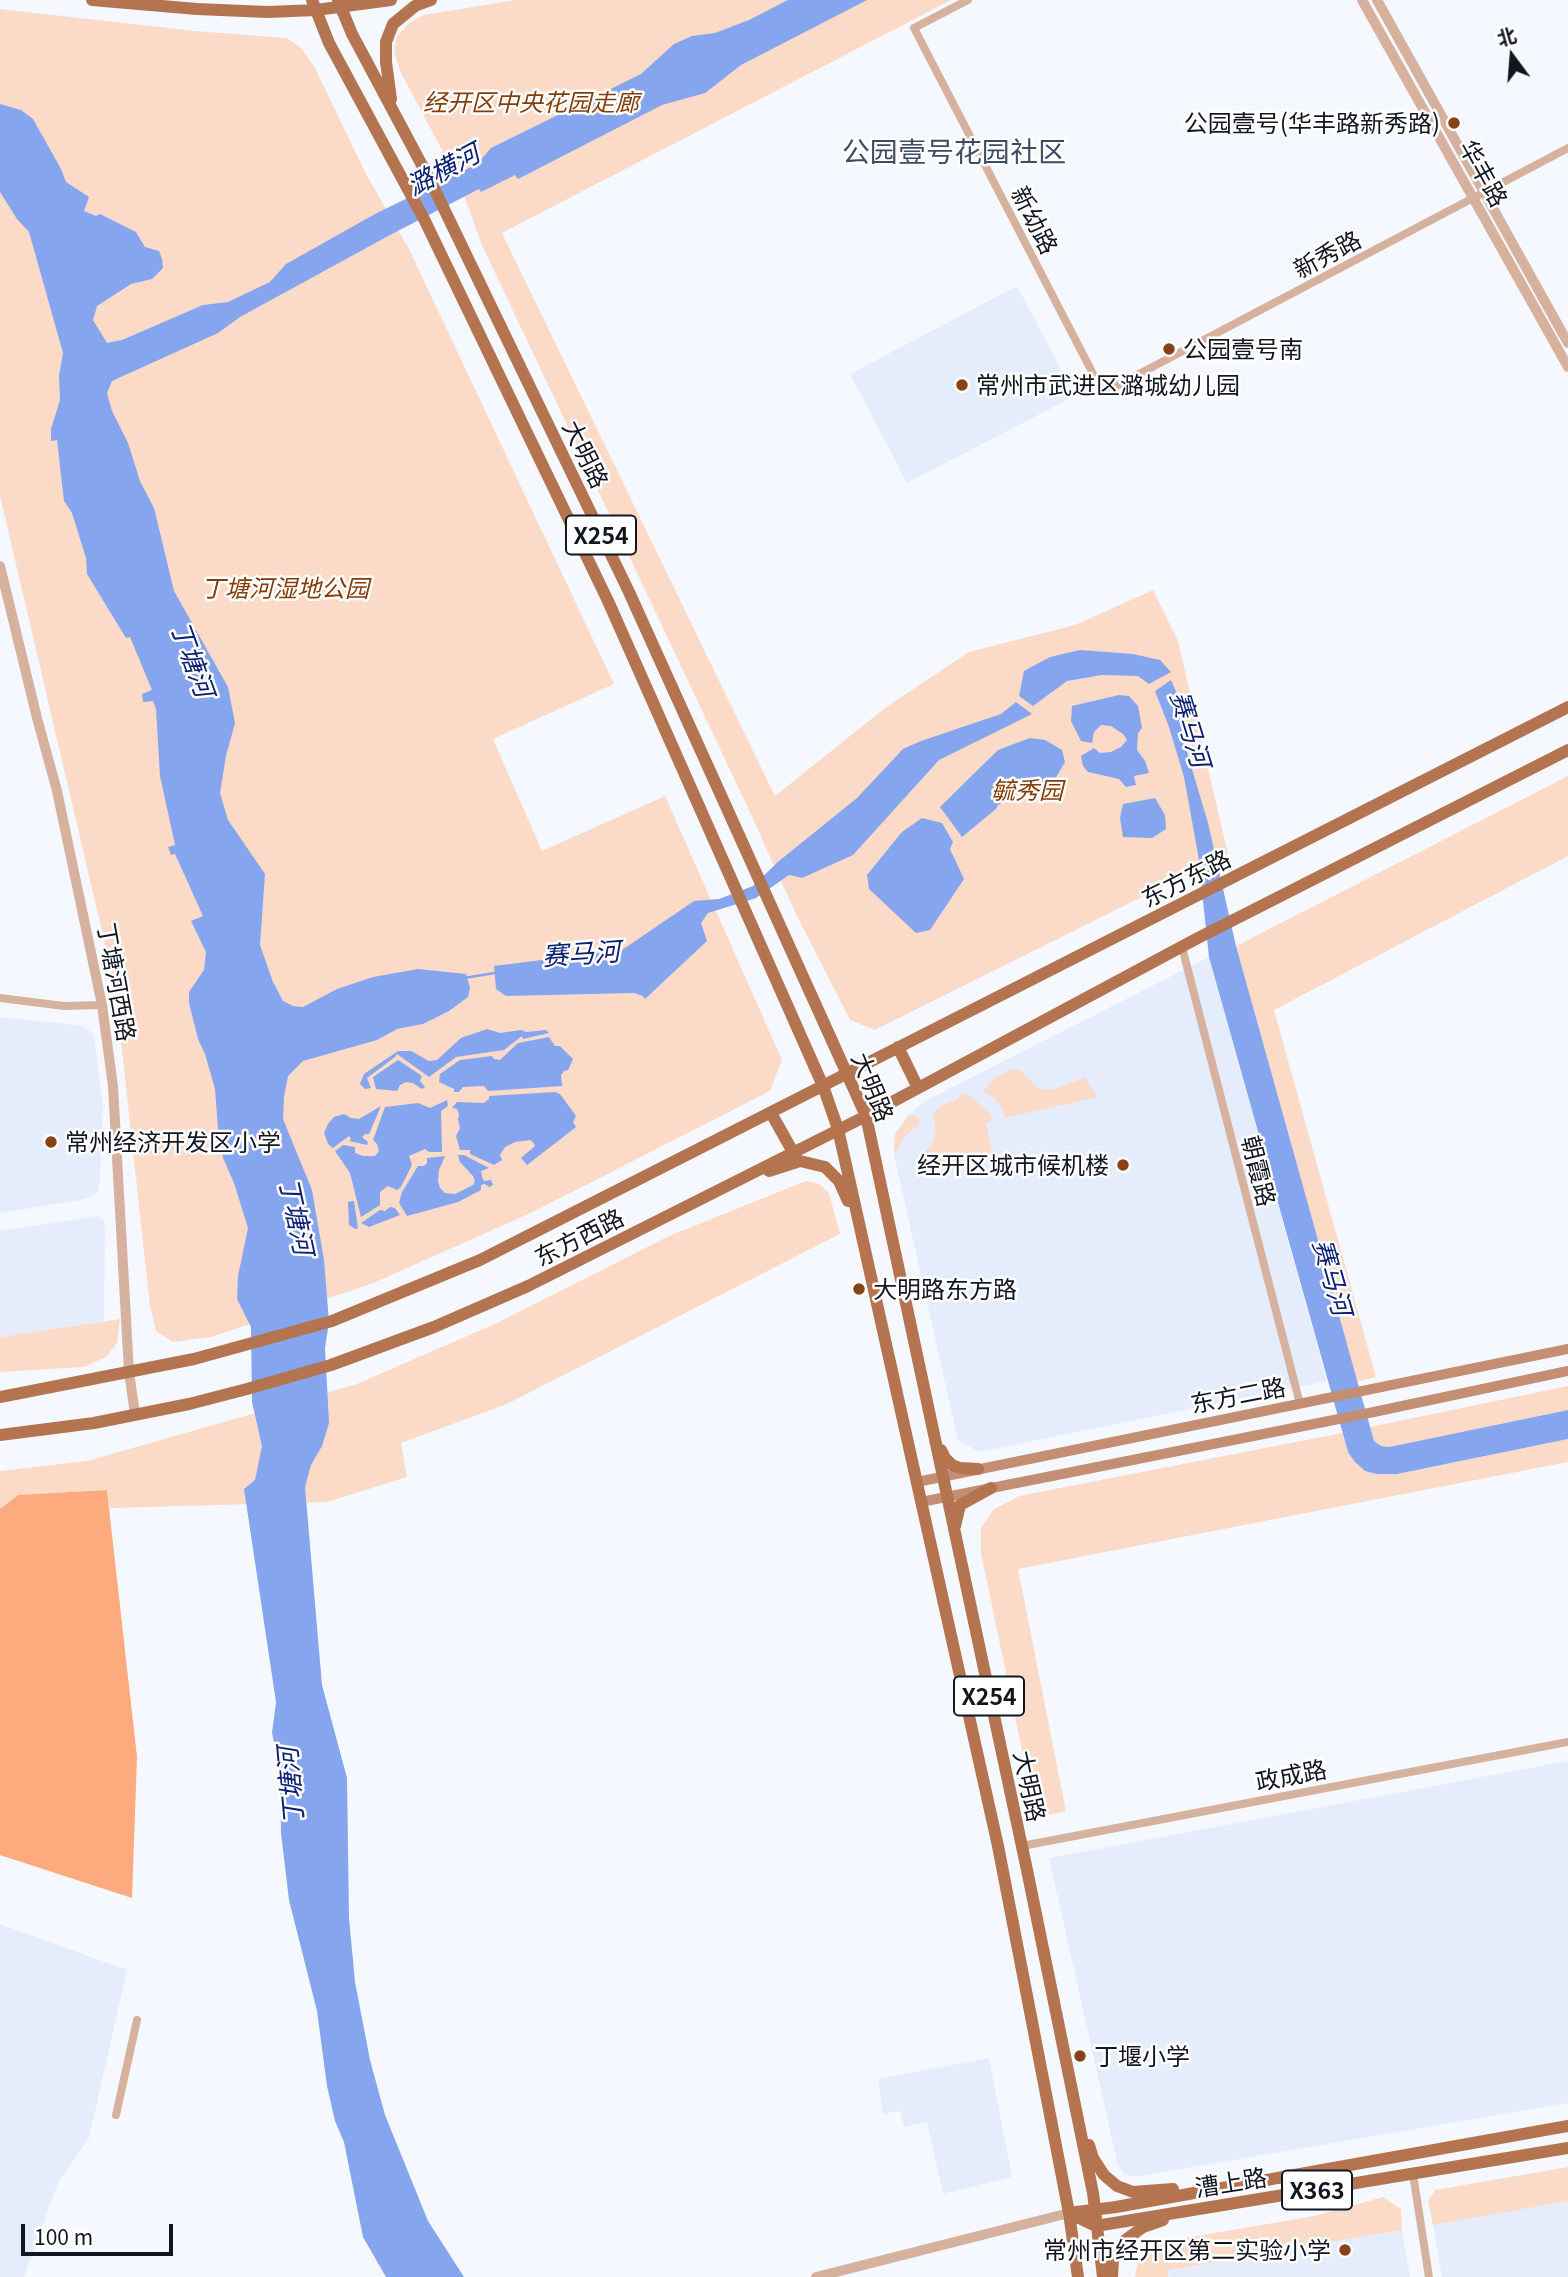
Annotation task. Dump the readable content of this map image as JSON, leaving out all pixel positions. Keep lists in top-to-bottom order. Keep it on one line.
{"streets":{"main road":["大明路","X254","东方东路","东方西路","东方二路","漕上路","X363"],"street":["华丰路","新幼路","新秀路","丁塘河西路","朝霞路","政成路"]},"crossings":[["华丰路","新秀路"],["新幼路","新秀路"],["大明路","东方东路"],["大明路","东方西路"],["大明路","东方二路"],["大明路","政成路"],["大明路","漕上路"],["东方东路","东方西路"],["丁塘河西路","东方西路"],["朝霞路","东方二路"]],"districts":["公园壹号花园社区"],"water":["潞横河","丁塘河","赛马河"],"parks":["经开区中央花园走廊","丁塘河湿地公园","毓秀园"],"places":["公园壹号(华丰路新秀路)","公园壹号南","常州市武进区潞城幼儿园","常州经济开发区小学","经开区城市候机楼","大明路东方路","丁堰小学","常州市经开区第二实验小学"],"scale_bar":"100 m","north":"top"}
